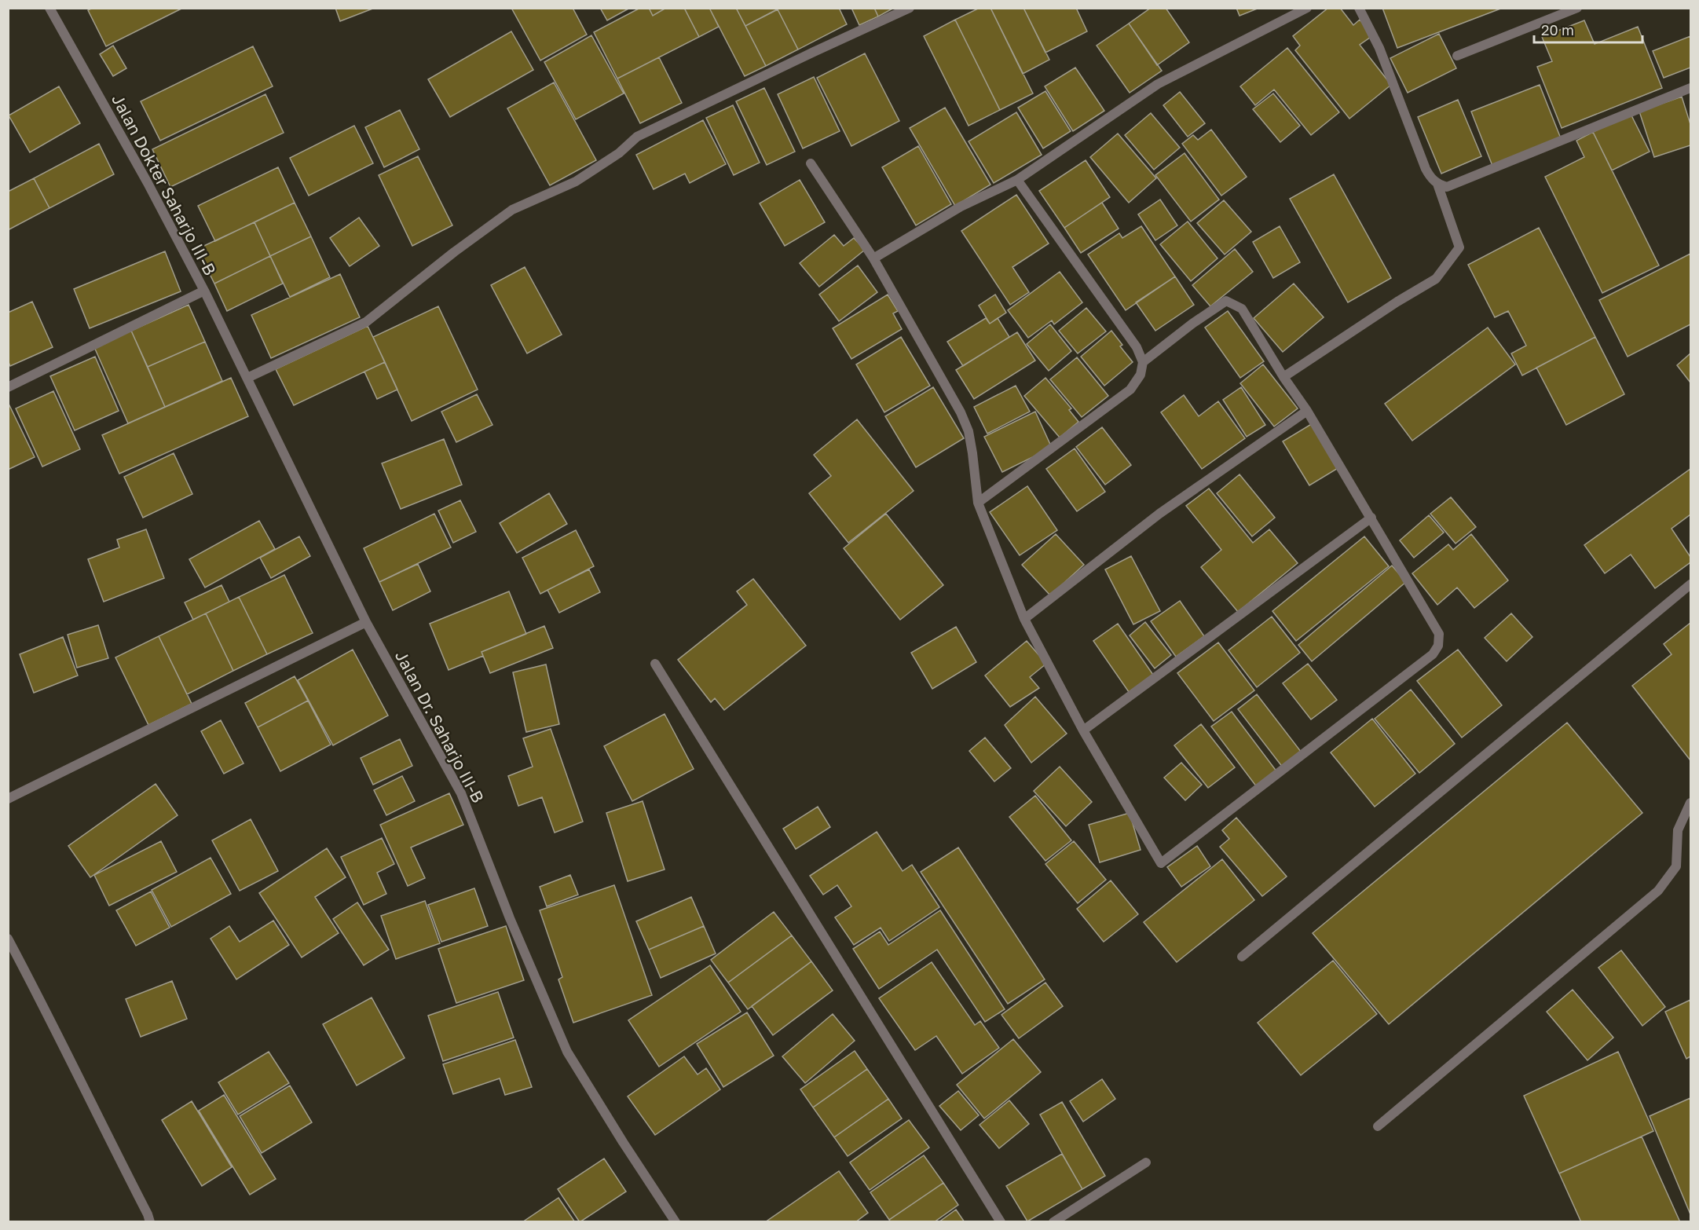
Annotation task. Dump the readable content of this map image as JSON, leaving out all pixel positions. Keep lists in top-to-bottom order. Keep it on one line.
{"streets":{"street":["Jalan Dokter Saharjo III-B","Jalan Dr. Saharjo III-B"]},"crossings":[["Jalan Dokter Saharjo III-B","Jalan Dr. Saharjo III-B"]],"scale_bar":"20 m"}
